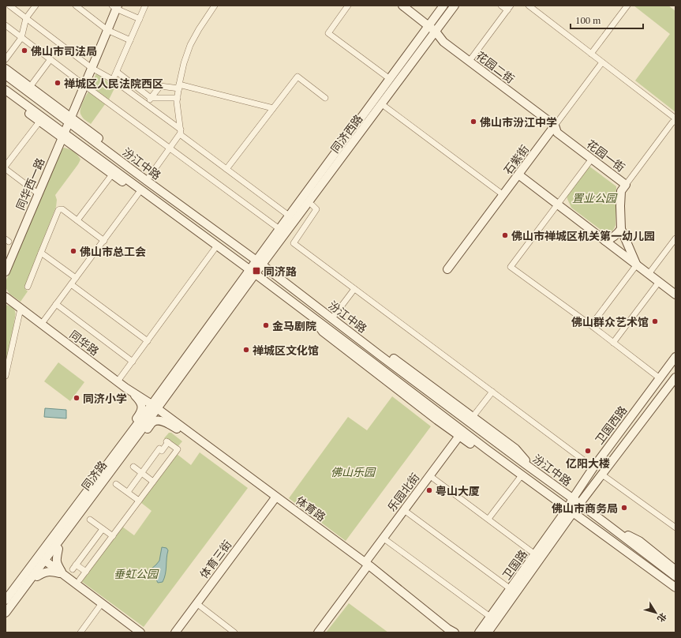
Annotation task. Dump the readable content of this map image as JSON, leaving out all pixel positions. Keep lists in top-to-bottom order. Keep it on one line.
{"streets":{"main road":["花园二街","同济西路","花园一街","石紫街","汾江中路","同华西一路","同华路","卫国西路","同济路","乐园北街","体育路","体育三街","卫国路"]},"crossings":[["花园二街","同济西路"],["花园二街","花园一街"],["花园二街","石紫街"],["同济西路","汾江中路"],["同济西路","同济路"],["花园一街","石紫街"],["汾江中路","同华西一路"],["汾江中路","卫国西路"],["汾江中路","同济路"],["汾江中路","卫国路"],["同华路","同济路"],["同华路","体育路"],["卫国西路","卫国路"],["同济路","体育路"],["乐园北街","体育路"],["体育路","体育三街"]],"parks":["置业公园","佛山乐园","垂虹公园"],"places":{"other":["佛山市司法局","禅城区人民法院西区","佛山市汾江中学","佛山市禅城区机关第一幼儿园","佛山市总工会","佛山群众艺术馆","金马剧院","禅城区文化馆","同济小学","亿阳大楼","粤山大厦","佛山市商务局"],"transit":["同济路"]},"scale_bar":"100 m","north":"bottom right"}
